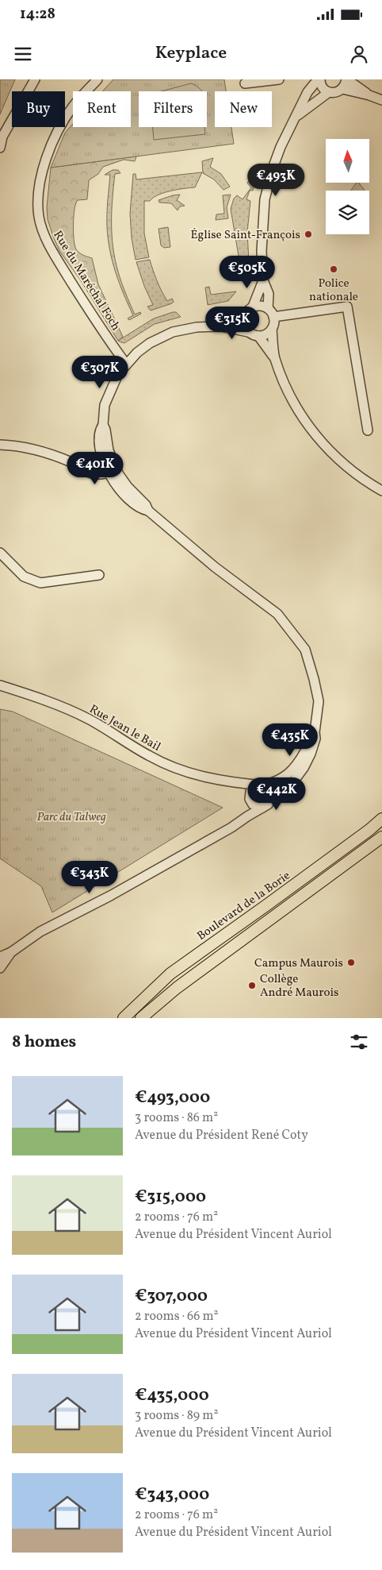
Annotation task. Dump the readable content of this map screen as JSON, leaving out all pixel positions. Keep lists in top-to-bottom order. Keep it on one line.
{"streets":{"main road":["Boulevard de la Borie"],"street":["Rue du Maréchal Foch","Rue Jean le Bail"]},"parks":["Parc du Talweg"],"places":["Église Saint-François","Police nationale","Campus Maurois","Collège André Maurois"],"north":"top","page":{"status":"14:28","header":"Keyplace","chip":["Buy","Rent","Filters","New"],"price":["€493K","€505K","€315K","€307K","€401K","€435K","€442K","€343K"],"heading":"8 homes","list":[{"name":"€493,000","note":"3 rooms · 86 m² · Avenue du Président René Coty"},{"name":"€315,000","note":"2 rooms · 76 m² · Avenue du Président Vincent Auriol"},{"name":"€307,000","note":"2 rooms · 66 m² · Avenue du Président Vincent Auriol"},{"name":"€435,000","note":"3 rooms · 89 m² · Avenue du Président Vincent Auriol"},{"name":"€343,000","note":"2 rooms · 76 m² · Avenue du Président Vincent Auriol"}]}}
